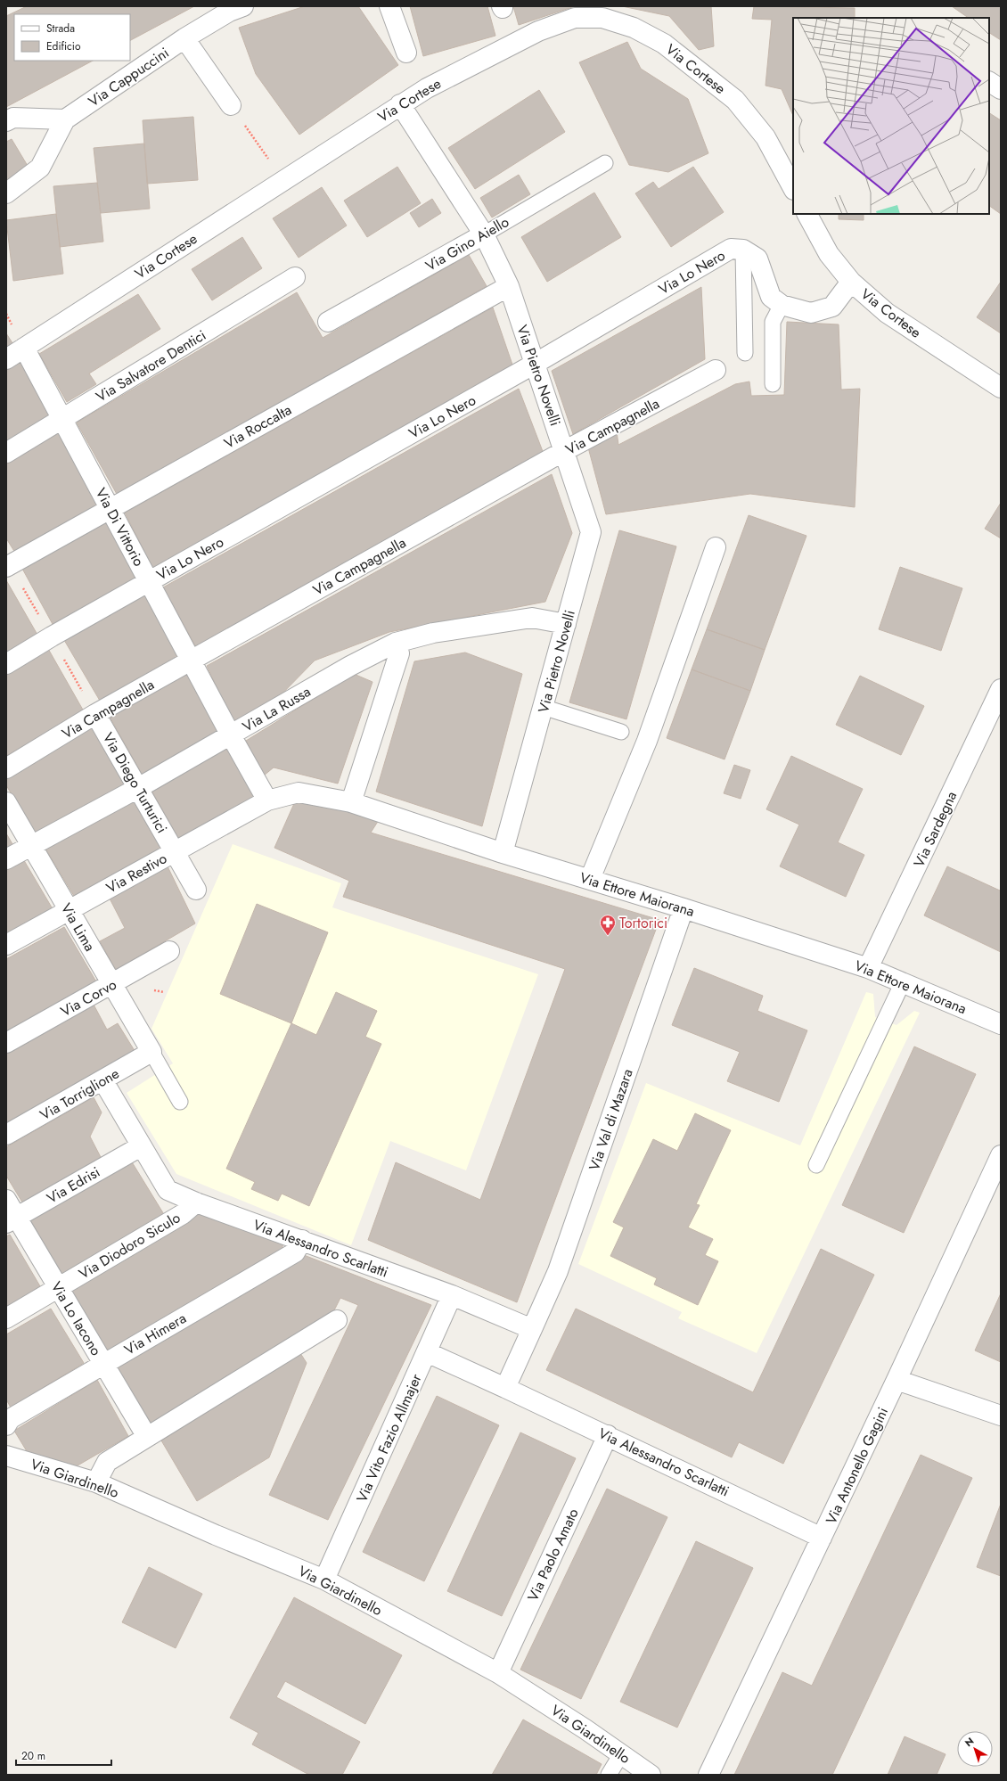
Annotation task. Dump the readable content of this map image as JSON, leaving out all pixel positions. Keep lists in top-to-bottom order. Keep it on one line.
{"streets":{"street":["Via Cortese","Via Cappuccini","Via Gino Aiello","Via Lo Nero","Via Salvatore Dentici","Via Pietro Novelli","Via Roccalta","Via Campagnella","Via Di Vittorio","Via La Russa","Via Diego Turturici","Via Sardegna","Via Restivo","Via Ettore Maiorana","Via Lima","Via Corvo","Via Torriglione","Via Val di Mazara","Via Edrisi","Via Diodoro Siculo","Via Alessandro Scarlatti","Via Lo Iacono","Via Himera","Via Vito Fazio Allmajer","Via Antonello Gagini","Via Giardinello","Via Paolo Amato"]},"crossings":[["Via Cortese","Via Pietro Novelli"],["Via Cortese","Via Di Vittorio"],["Via Gino Aiello","Via Pietro Novelli"],["Via Lo Nero","Via Pietro Novelli"],["Via Lo Nero","Via Di Vittorio"],["Via Salvatore Dentici","Via Di Vittorio"],["Via Pietro Novelli","Via Roccalta"],["Via Pietro Novelli","Via Campagnella"],["Via Pietro Novelli","Via La Russa"],["Via Pietro Novelli","Via Ettore Maiorana"],["Via Roccalta","Via Di Vittorio"],["Via Campagnella","Via Di Vittorio"],["Via Campagnella","Via Diego Turturici"],["Via Di Vittorio","Via La Russa"],["Via Di Vittorio","Via Restivo"],["Via Di Vittorio","Via Ettore Maiorana"],["Via La Russa","Via Diego Turturici"],["Via La Russa","Via Lima"],["Via Diego Turturici","Via Restivo"],["Via Sardegna","Via Ettore Maiorana"],["Via Restivo","Via Ettore Maiorana"],["Via Restivo","Via Lima"],["Via Ettore Maiorana","Via Val di Mazara"],["Via Lima","Via Corvo"],["Via Lima","Via Torriglione"],["Via Torriglione","Via Alessandro Scarlatti"],["Via Val di Mazara","Via Alessandro Scarlatti"],["Via Edrisi","Via Alessandro Scarlatti"],["Via Edrisi","Via Lo Iacono"],["Via Diodoro Siculo","Via Alessandro Scarlatti"],["Via Diodoro Siculo","Via Lo Iacono"],["Via Alessandro Scarlatti","Via Himera"],["Via Alessandro Scarlatti","Via Vito Fazio Allmajer"],["Via Alessandro Scarlatti","Via Antonello Gagini"],["Via Alessandro Scarlatti","Via Paolo Amato"],["Via Lo Iacono","Via Himera"],["Via Vito Fazio Allmajer","Via Giardinello"],["Via Giardinello","Via Paolo Amato"]],"places":{"pharmacy":["Tortorici"]},"legend":["Strada","Edificio"],"scale_bar":"20 m","north":"top left"}
